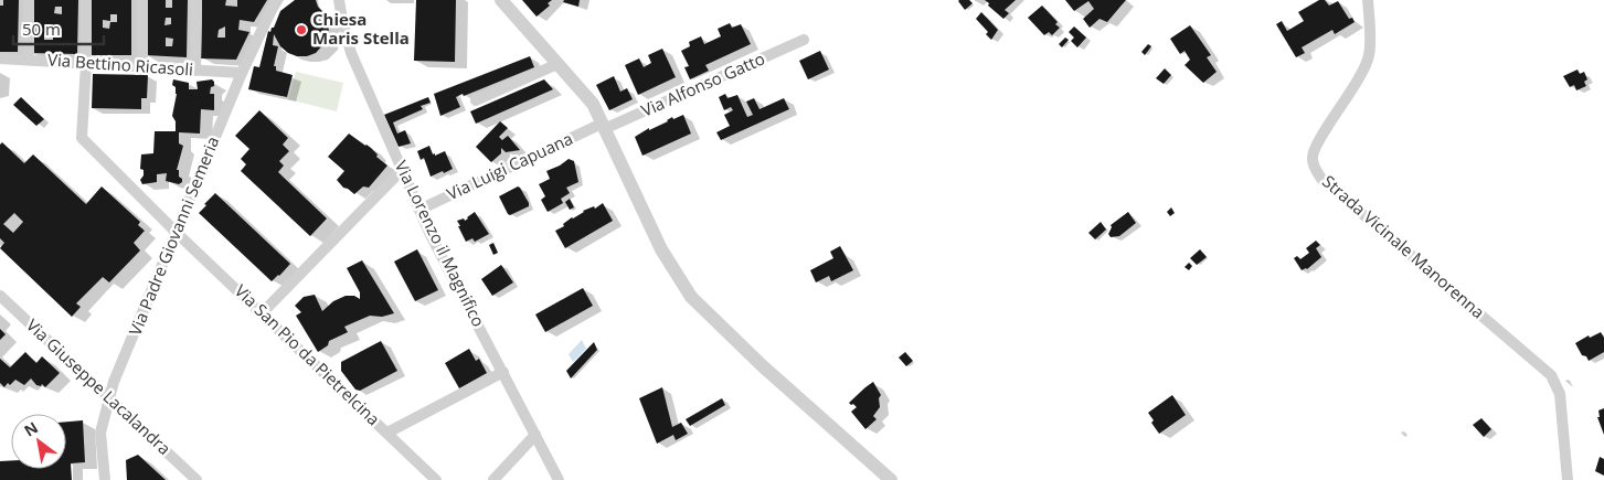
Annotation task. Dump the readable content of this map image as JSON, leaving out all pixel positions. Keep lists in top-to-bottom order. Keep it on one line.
{"streets":{"street":["Via Bettino Ricasoli","Via Alfonso Gatto","Via Luigi Capuana","Via Padre Giovanni Semeria","Via Lorenzo il Magnifico","Strada Vicinale Manorenna","Via San Pio da Pietrelcina","Via Giuseppe Lacalandra"]},"crossings":[["Via Bettino Ricasoli","Via Padre Giovanni Semeria"],["Via Bettino Ricasoli","Via San Pio da Pietrelcina"],["Via Alfonso Gatto","Via Luigi Capuana"],["Via Luigi Capuana","Via Lorenzo il Magnifico"],["Via Padre Giovanni Semeria","Via San Pio da Pietrelcina"],["Via Padre Giovanni Semeria","Via Giuseppe Lacalandra"]],"places":["Chiesa Maris Stella"],"scale_bar":"50 m","north":"top left"}
